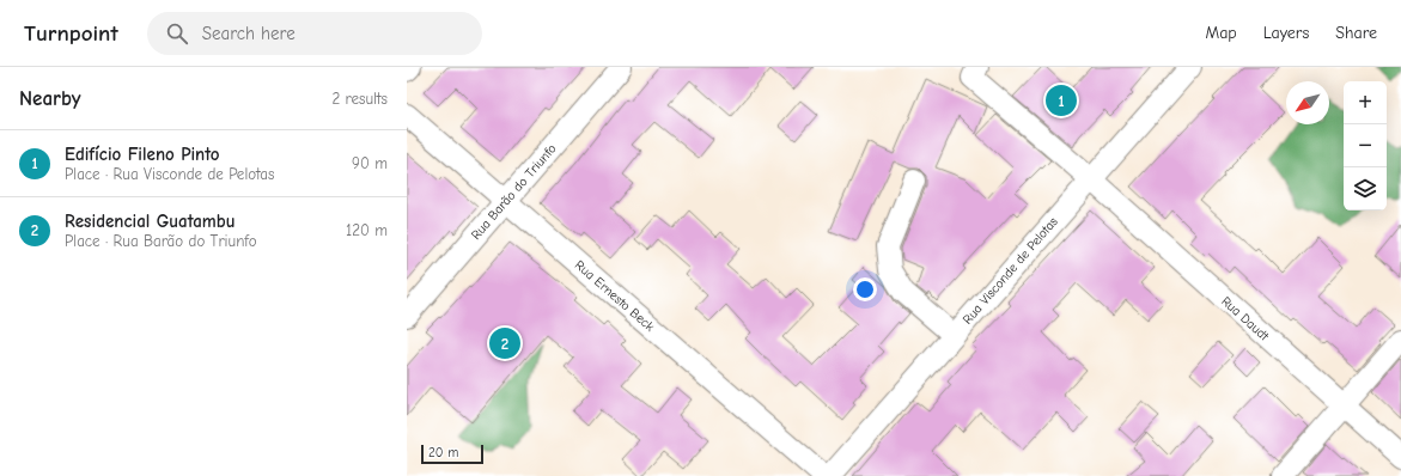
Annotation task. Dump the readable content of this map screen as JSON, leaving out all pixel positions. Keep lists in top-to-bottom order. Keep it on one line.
{"streets":{"street":["Rua Barão do Triunfo","Rua Visconde de Pelotas","Rua Ernesto Beck","Rua Daudt"]},"crossings":[["Rua Barão do Triunfo","Rua Ernesto Beck"],["Rua Visconde de Pelotas","Rua Daudt"]],"scale_bar":"20 m","north":"bottom left","page":{"header":"Turnpoint","search":"Search here","nav":["Map","Layers","Share"],"heading":["Nearby","2 results"],"map_buttons":["+","−"],"pins":["1","2"],"list":[{"mark":"1","name":"Edifício Fileno Pinto","note":"Place · Rua Visconde de Pelotas","value":"90 m"},{"mark":"2","name":"Residencial Guatambu","note":"Place · Rua Barão do Triunfo","value":"120 m"}],"scale":"20 m"}}
